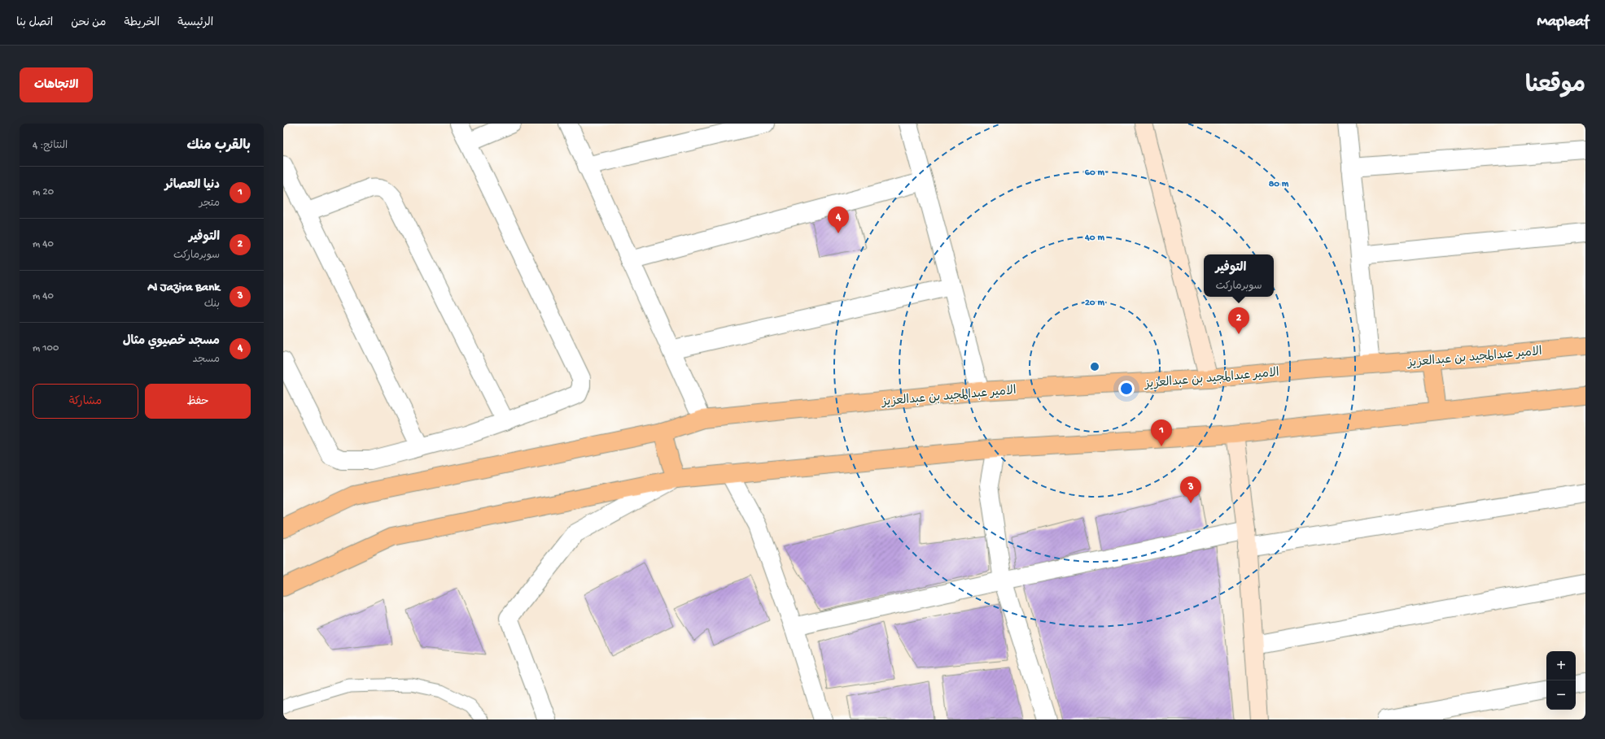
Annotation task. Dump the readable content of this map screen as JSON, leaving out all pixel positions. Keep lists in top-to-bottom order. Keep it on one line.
{"streets":{"main road":["الامير عبدالمجيد بن عبدالعزيز"]},"page":{"header":"Mapleaf","nav":["الرئيسية","الخريطة","من نحن","اتصل بنا"],"title":"موقعنا","buttons":["الاتجاهات",["حفظ","مشاركة"]],"heading":["بالقرب منك","النتائج: 4"],"list":[{"mark":"1","name":"دنيا العصائر","note":"متجر","value":"20 m"},{"mark":"2","name":"التوفير","note":"سوبرماركت","value":"40 m"},{"mark":"3","name":"Al Jazira Bank","note":"بنك","value":"40 m"},{"mark":"4","name":"مسجد خصيوي مثال","note":"مسجد","value":"100 m"}],"pins":["4","2","1","3"],"popup":["التوفير","سوبرماركت"],"map_buttons":["+","−"]},"rings":["60 m","80 m","40 m","20 m"]}
